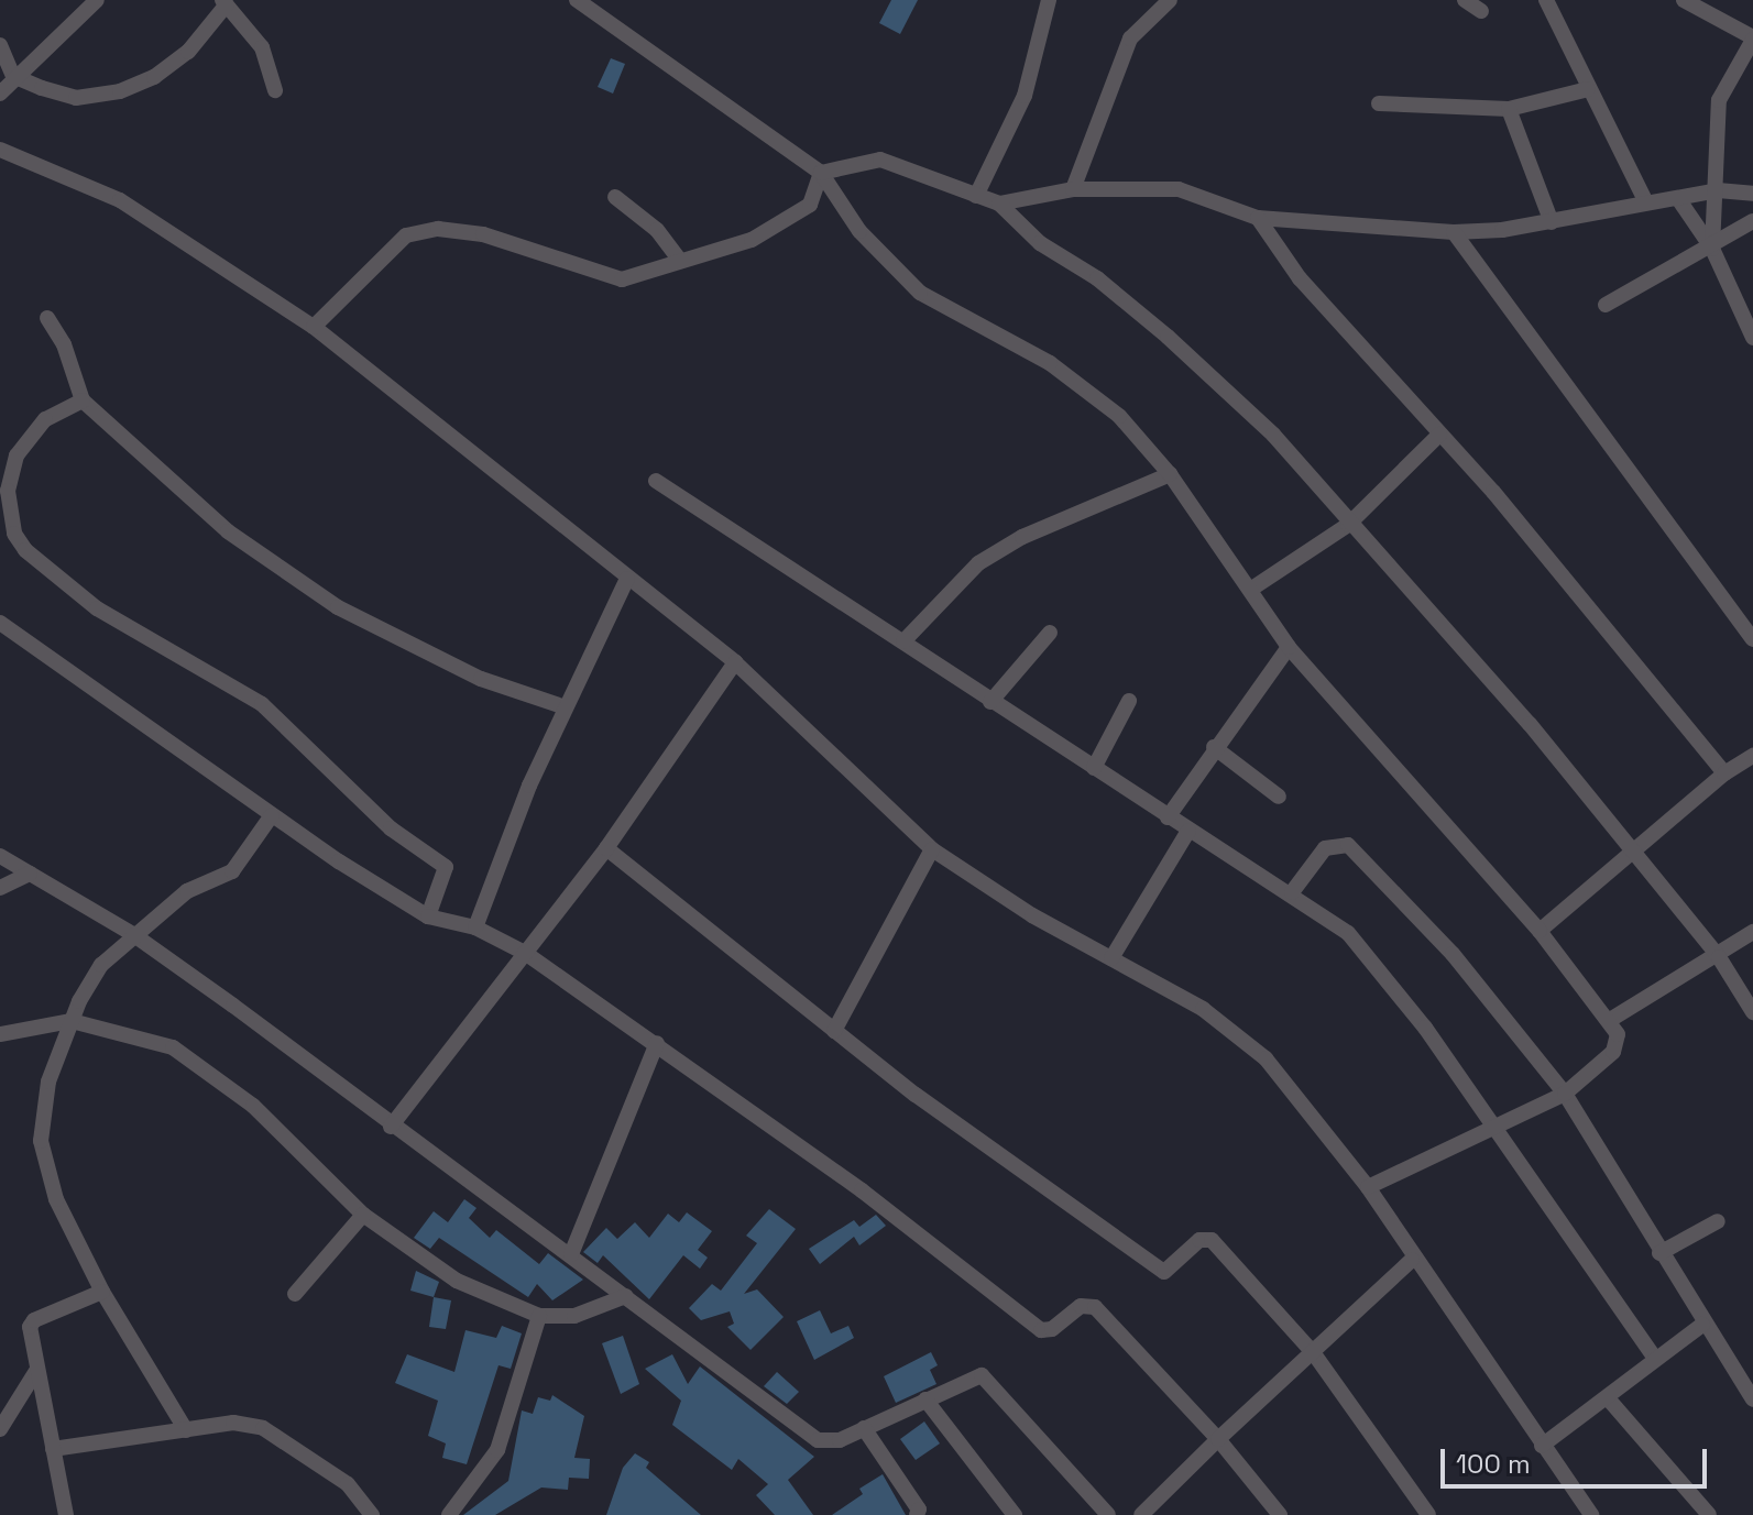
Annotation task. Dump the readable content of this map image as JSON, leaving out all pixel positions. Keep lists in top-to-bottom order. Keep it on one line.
{"scale_bar":"100 m"}
